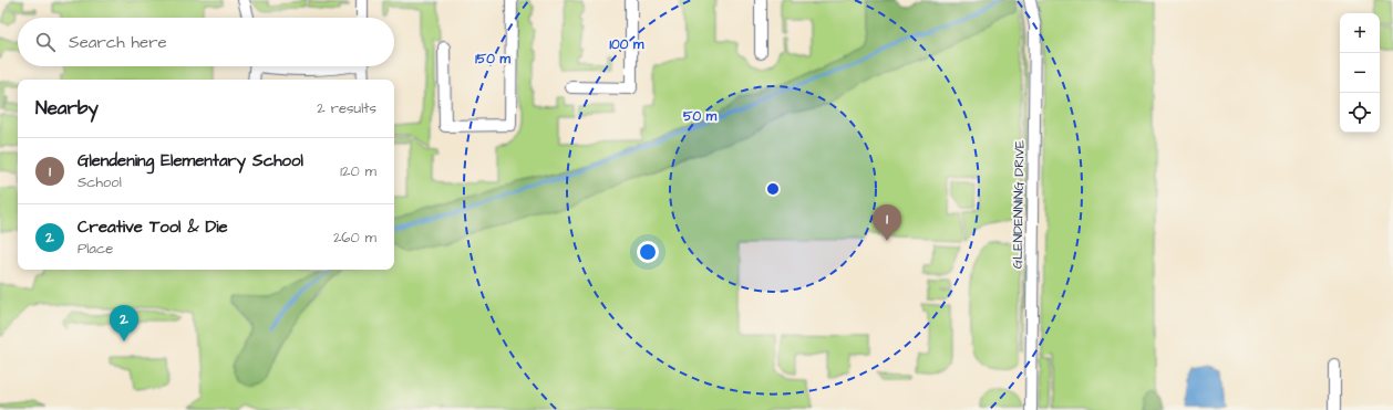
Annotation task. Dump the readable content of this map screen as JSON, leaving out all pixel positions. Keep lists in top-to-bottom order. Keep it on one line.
{"streets":{"street":["GLENDENNING DRIVE"]},"page":{"map_buttons":["+","−"],"search":"Search here","heading":["Nearby","2 results"],"list":[{"mark":"1","name":"Glendening Elementary School","note":"School","value":"120 m"},{"mark":"2","name":"Creative Tool & Die","note":"Place","value":"260 m"}],"pins":["1","2"]},"rings":["100 m","150 m","50 m"]}
